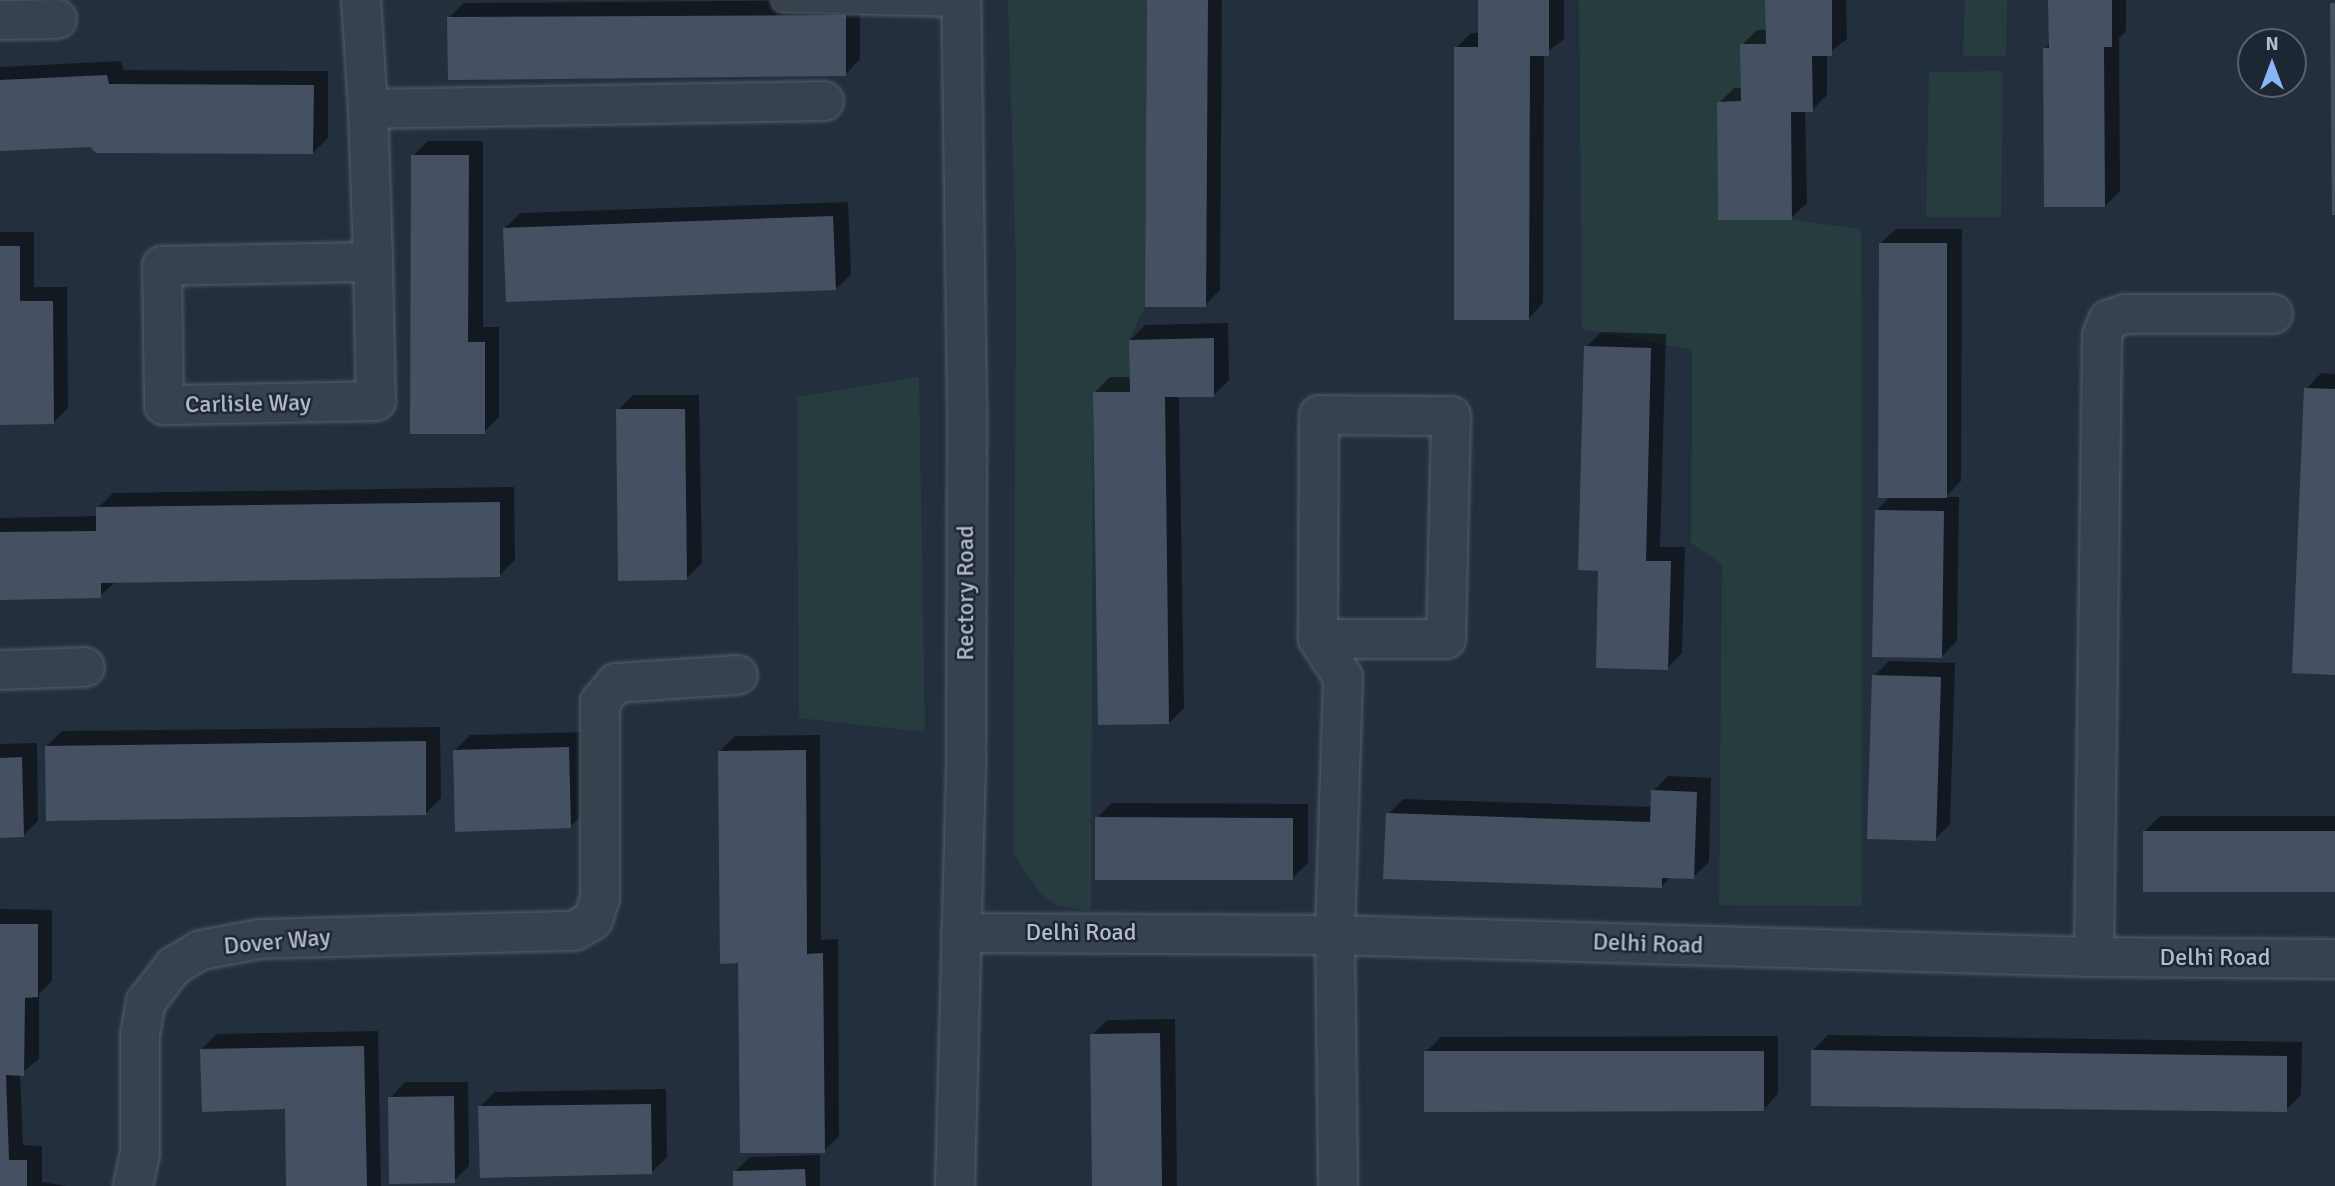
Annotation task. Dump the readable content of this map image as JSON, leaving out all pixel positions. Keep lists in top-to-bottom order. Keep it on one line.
{"streets":{"street":["Carlisle Way","Rectory Road","Delhi Road","Dover Way"]},"crossings":[["Rectory Road","Delhi Road"]],"north":"top"}
